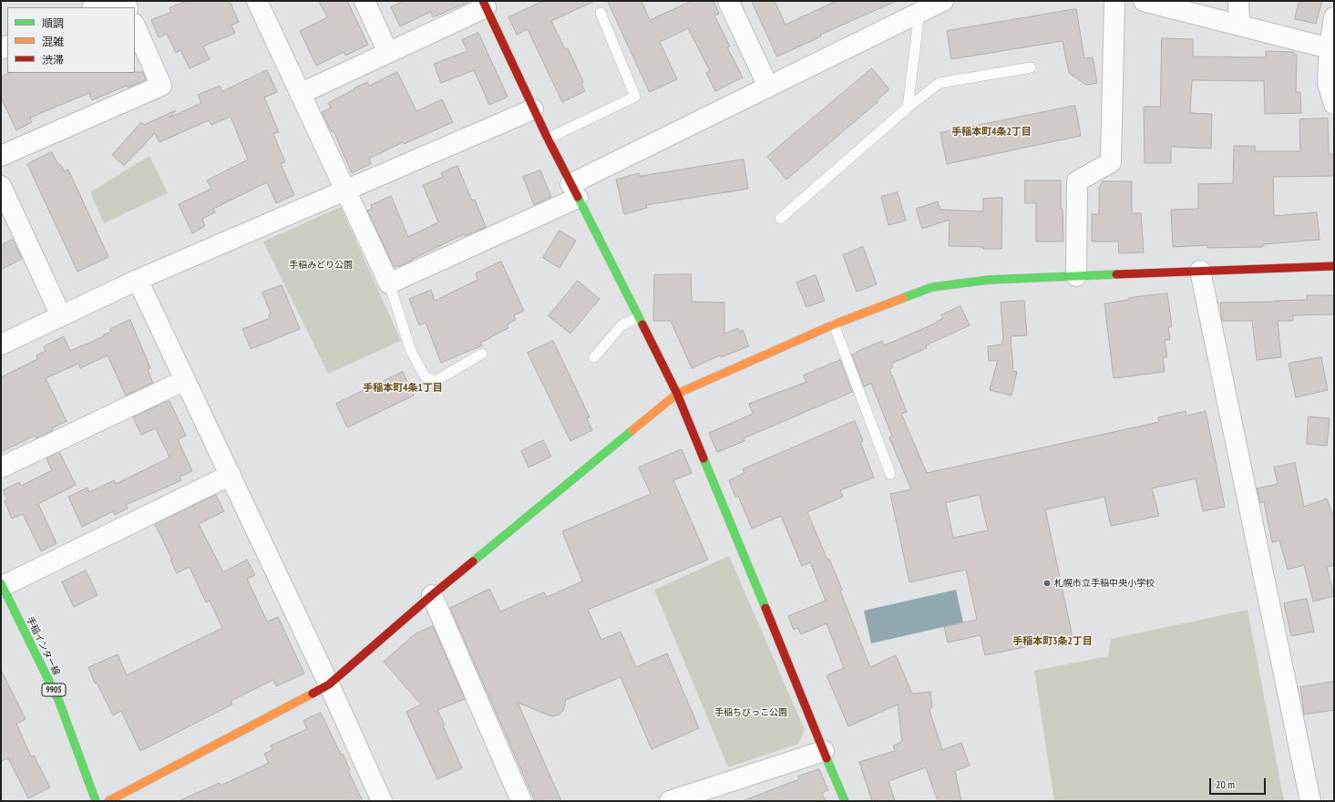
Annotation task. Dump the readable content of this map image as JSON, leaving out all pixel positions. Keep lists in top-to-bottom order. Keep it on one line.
{"streets":{"street":["手稲インター線","9905"]},"districts":["手稲本町4条2丁目","手稲本町4条1丁目","手稲本町3条2丁目"],"parks":["手稲みどり公園","手稲ちびっこ公園"],"places":["札幌市立手稲中央小学校"],"legend":["順調","混雑","渋滞"],"scale_bar":"20 m"}
